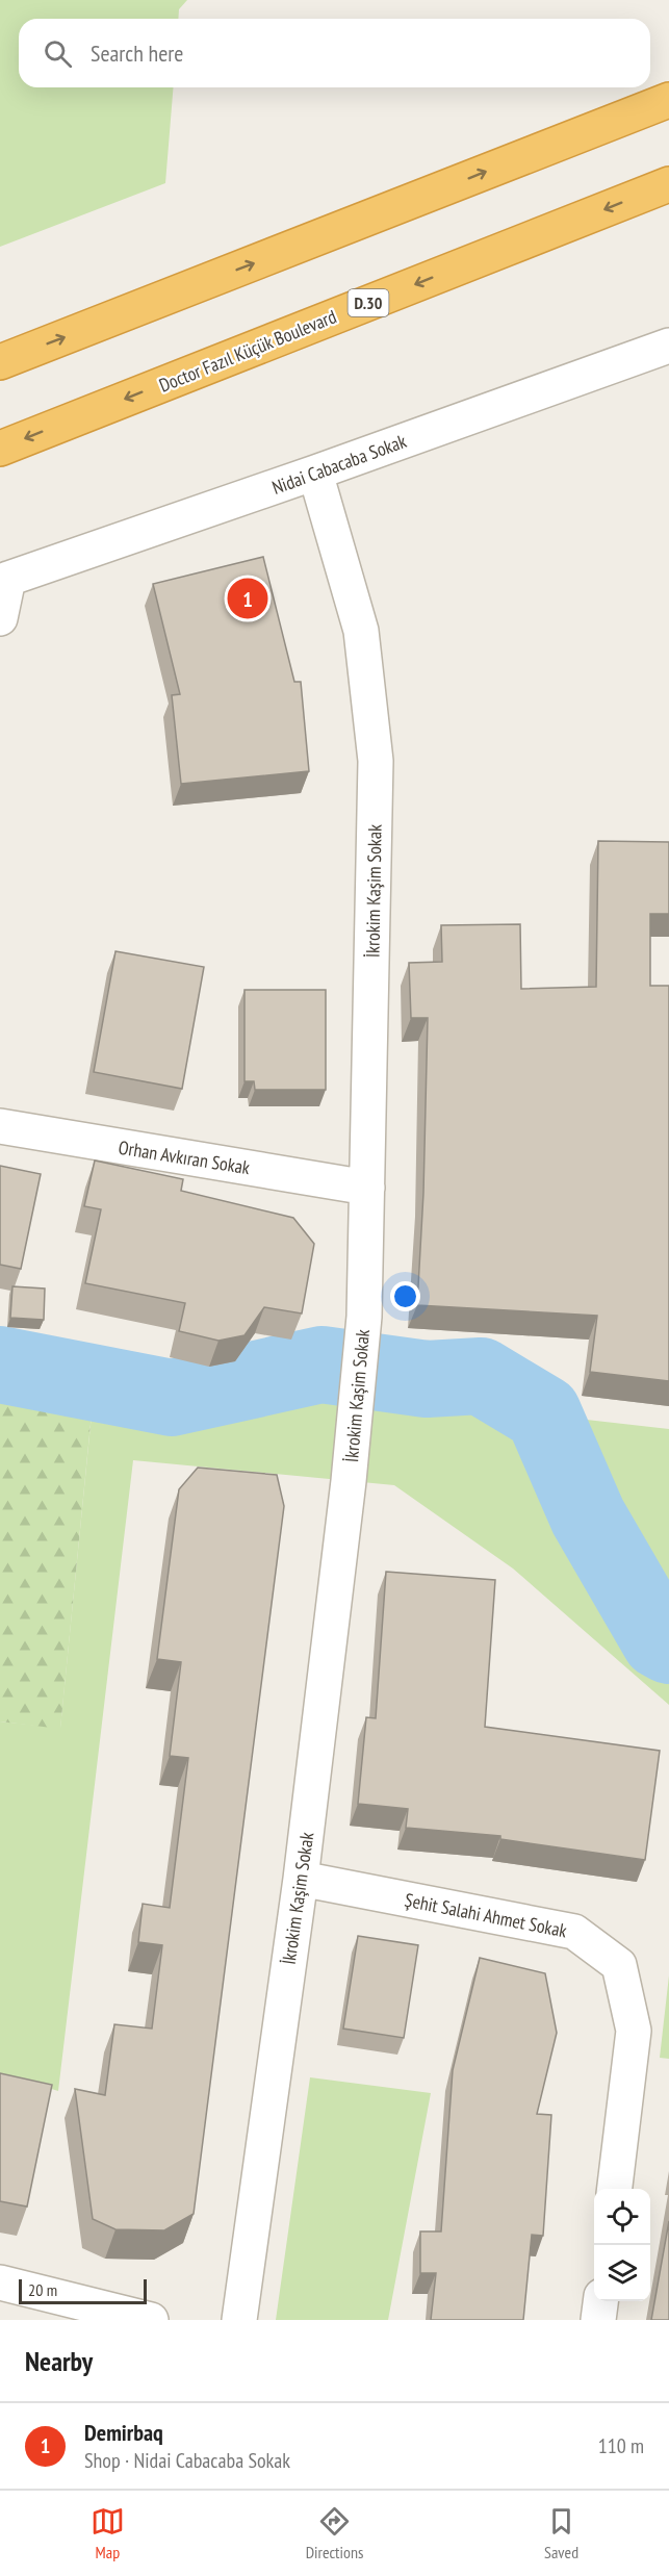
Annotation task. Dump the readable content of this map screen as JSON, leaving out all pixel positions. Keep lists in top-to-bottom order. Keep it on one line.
{"streets":{"highway":["D.30","Doctor Fazıl Küçük Boulevard"],"street":["Nidai Cabacaba Sokak","İkrokim Kaşim Sokak","Orhan Avkıran Sokak","Şehit Salahi Ahmet Sokak"]},"crossings":[["Nidai Cabacaba Sokak","İkrokim Kaşim Sokak"],["İkrokim Kaşim Sokak","Orhan Avkıran Sokak"],["İkrokim Kaşim Sokak","Şehit Salahi Ahmet Sokak"]],"scale_bar":"20 m","page":{"search":"Search here","pins":"1","scale":"20 m","heading":"Nearby","list":[{"mark":"1","name":"Demirbaq","note":"Shop · Nidai Cabacaba Sokak","value":"110 m"}],"nav":["Map","Directions","Saved"]}}
